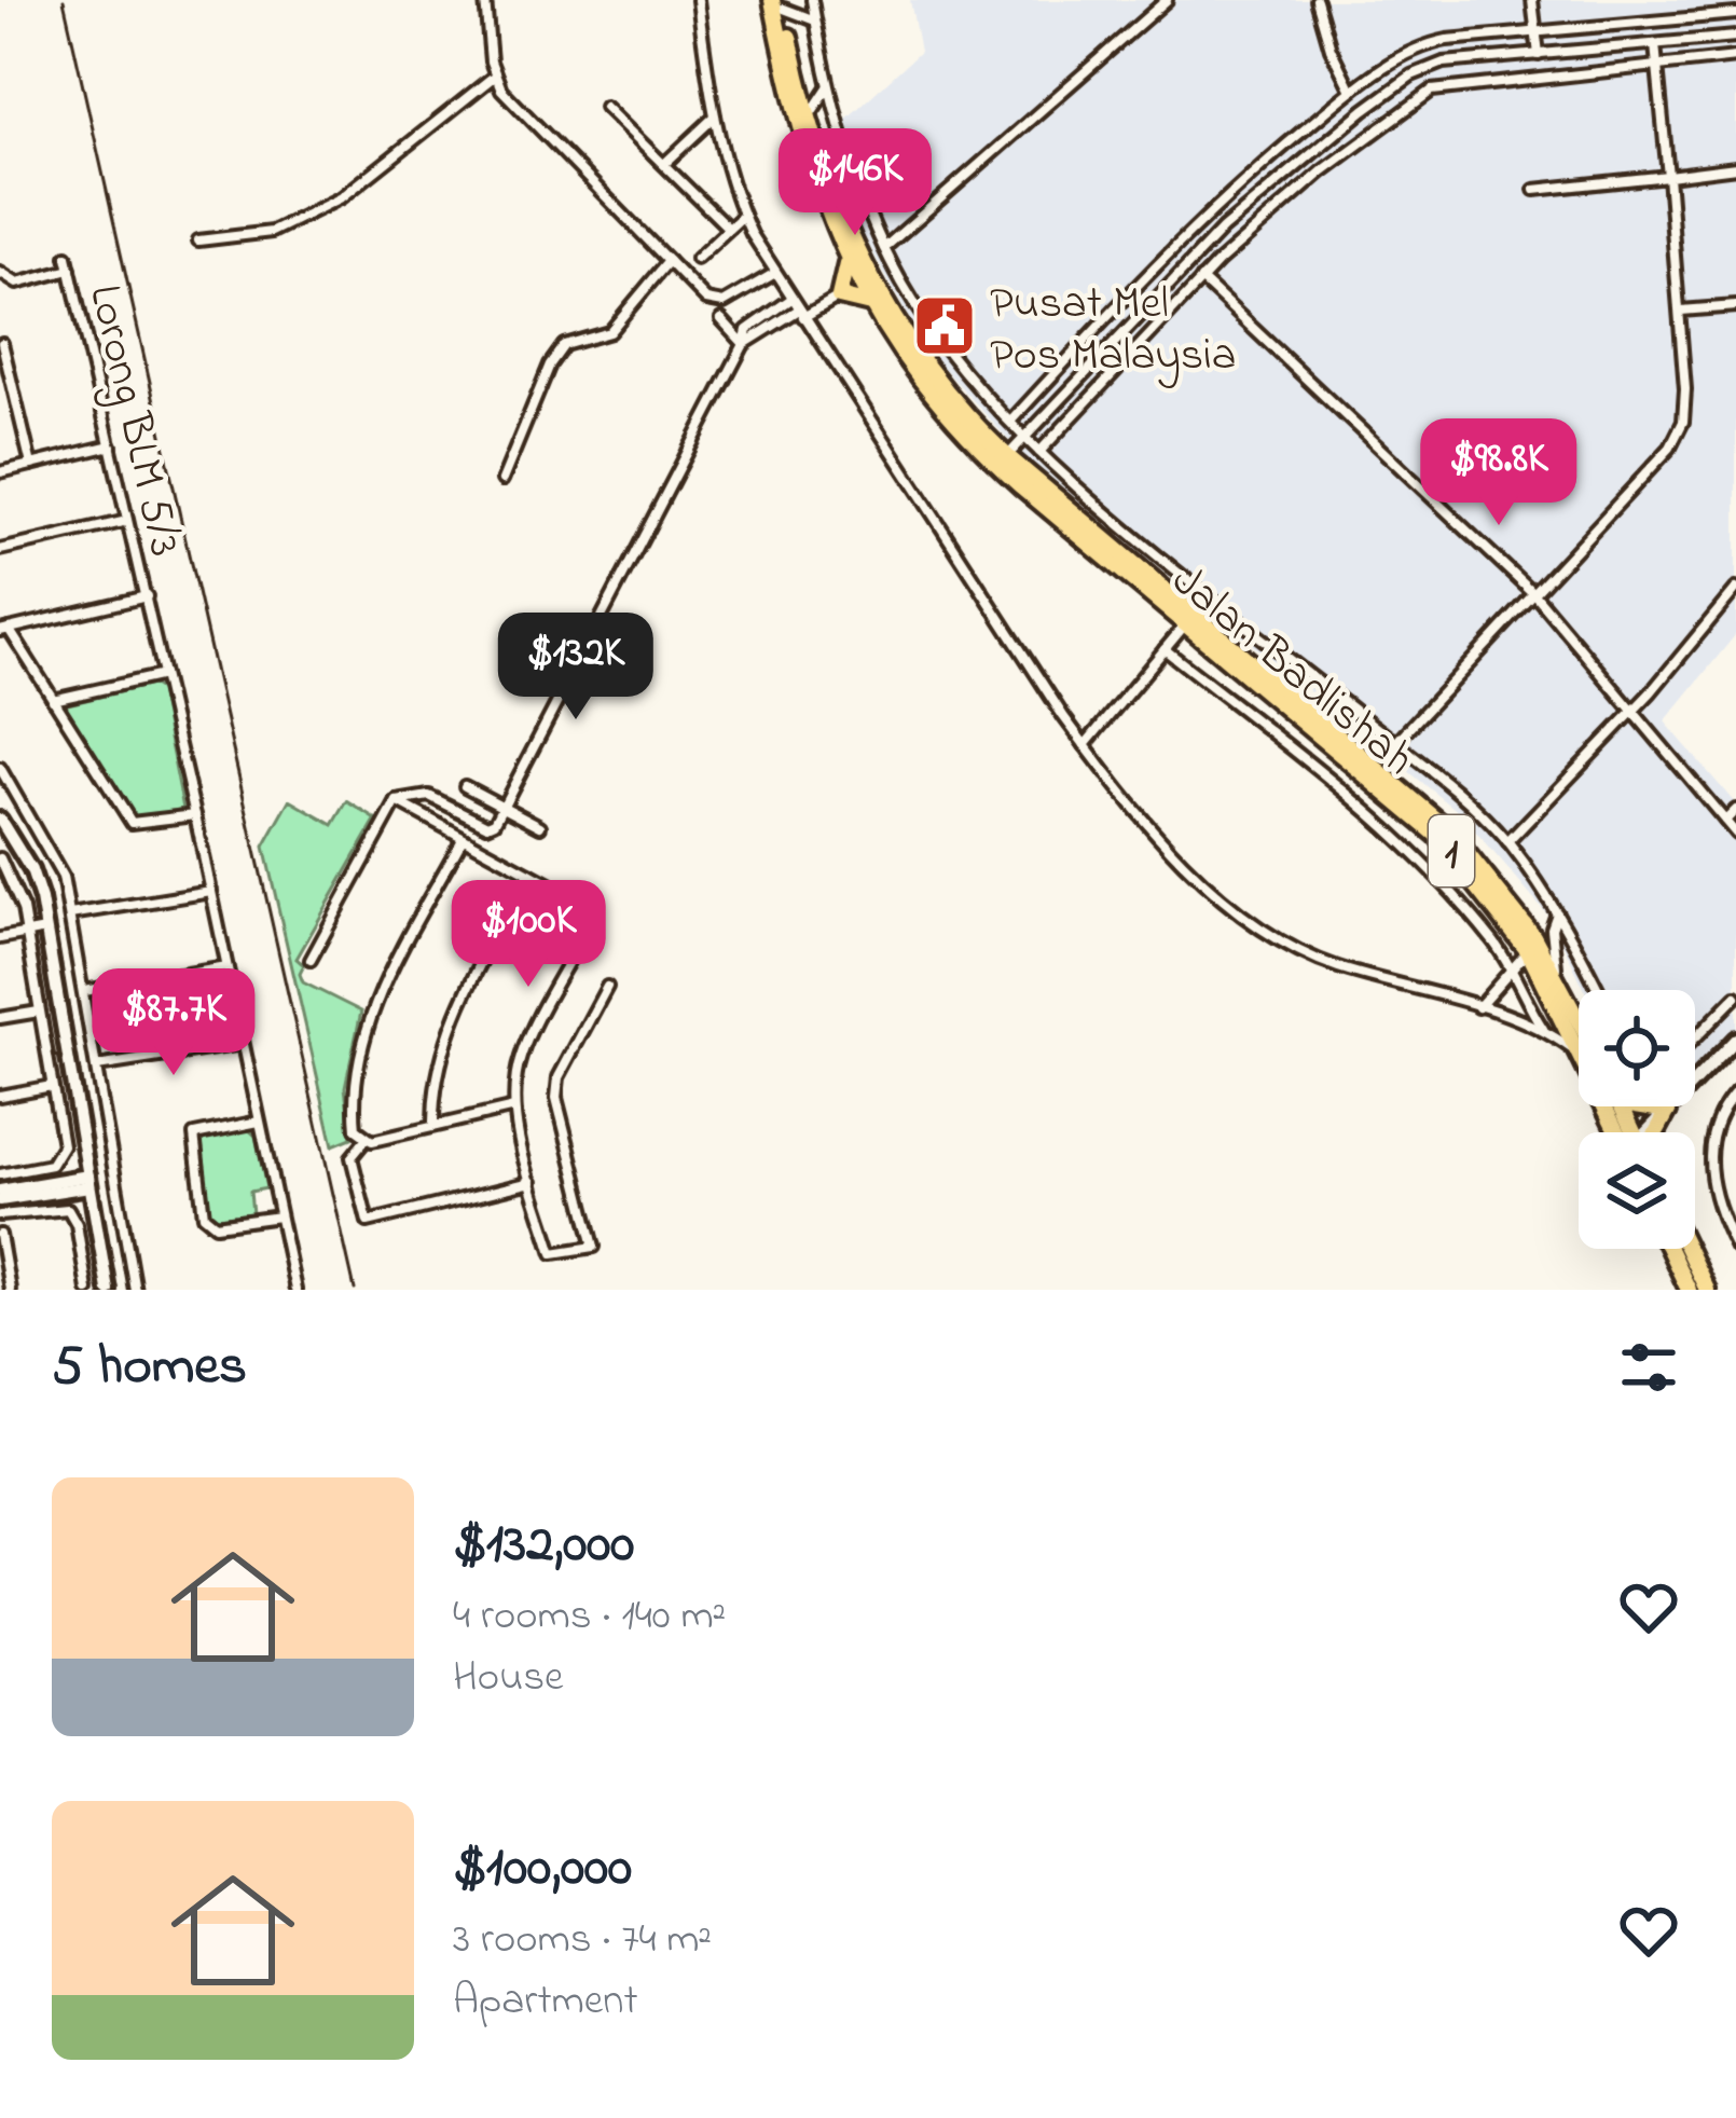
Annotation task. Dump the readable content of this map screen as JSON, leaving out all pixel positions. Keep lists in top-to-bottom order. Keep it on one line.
{"streets":{"main road":["Jalan Badlishah","1"],"street":["Lorong BLM 5/3"]},"crossings":[["Jalan Badlishah","1"]],"places":{"public building":["Pusat Mel Pos Malaysia"]},"page":{"price":["$146K","$98.8K","$132K","$100K","$87.7K"],"heading":"5 homes","list":[{"name":"$132,000","note":"4 rooms · 140 m² · House"},{"name":"$100,000","note":"3 rooms · 74 m² · Apartment"}]}}
